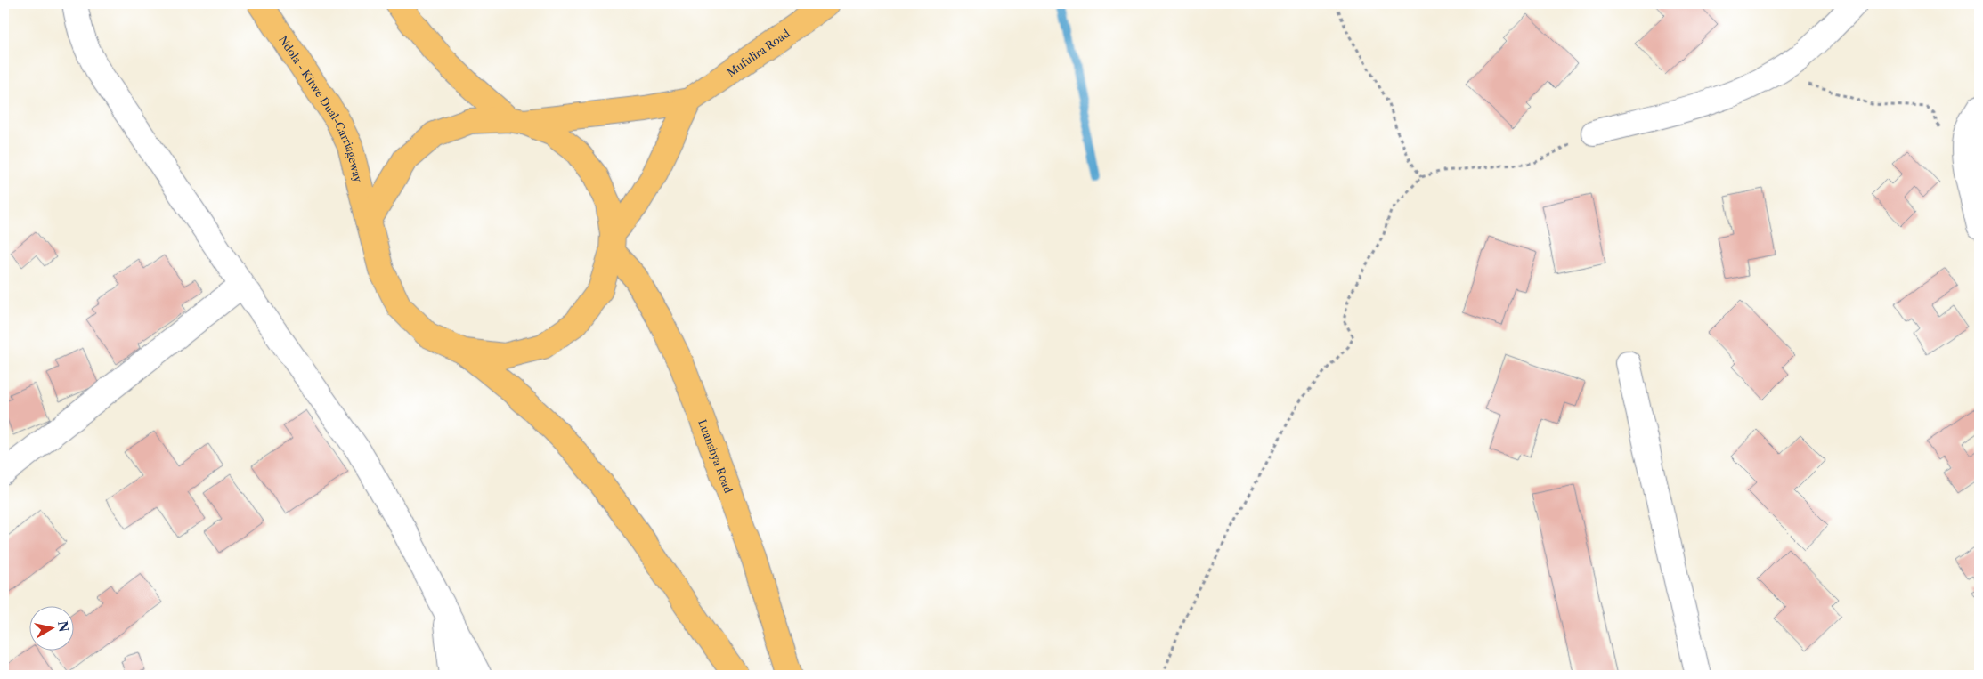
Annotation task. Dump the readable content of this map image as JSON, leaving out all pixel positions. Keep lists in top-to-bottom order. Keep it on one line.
{"streets":{"main road":["Mufulira Road","Ndola - Kitwe Dual-Carriageway","Luanshya Road"]},"north":"right"}
